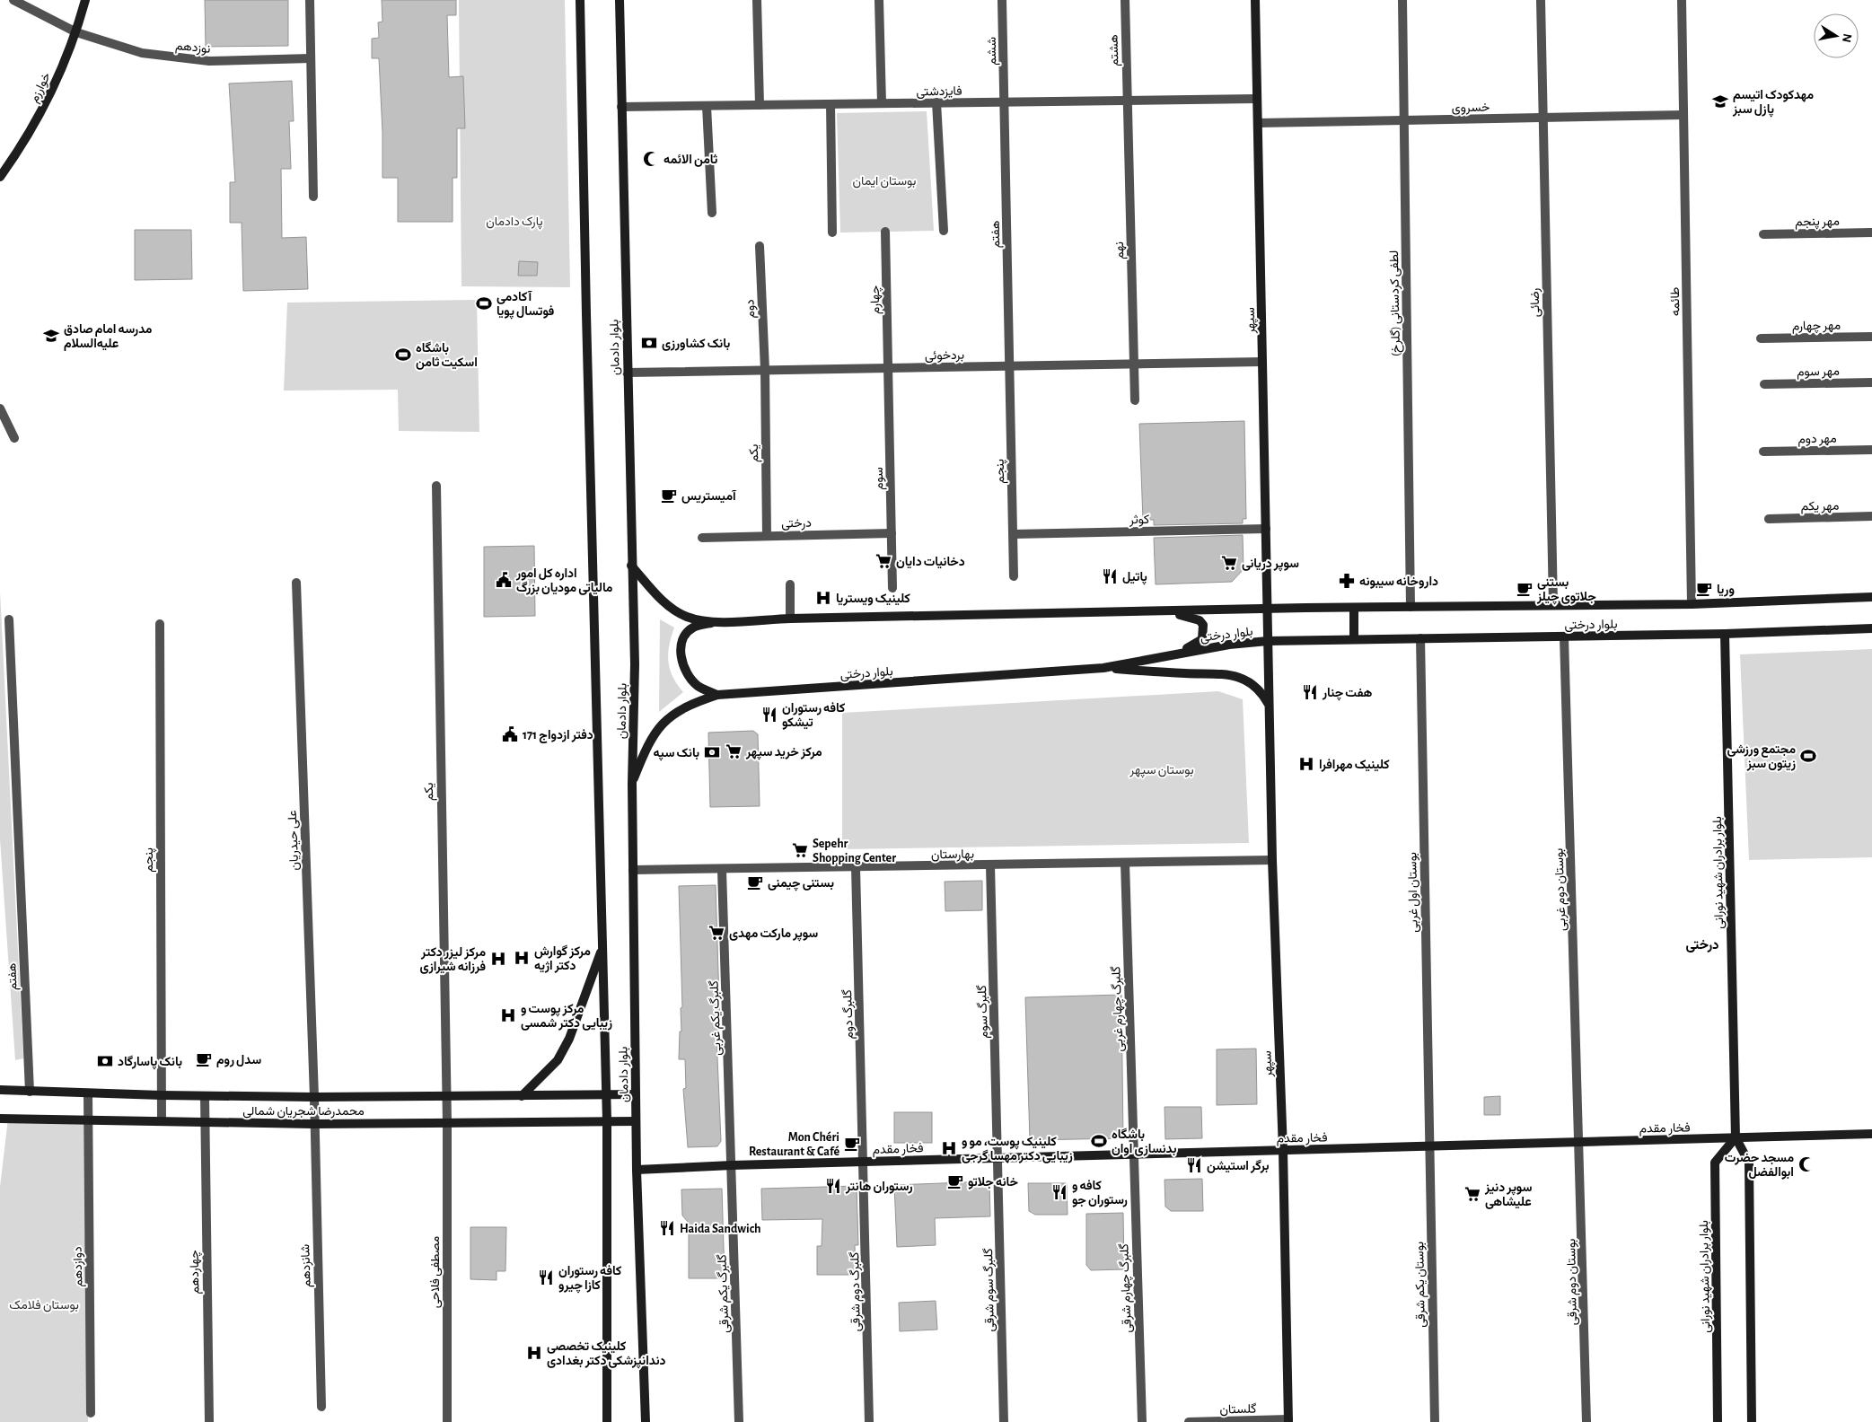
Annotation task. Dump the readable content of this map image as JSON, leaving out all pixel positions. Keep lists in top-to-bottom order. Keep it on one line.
{"streets":{"main road":["خوارزم","سپهر","بلوار دادمان","بلوار درختی","بلوار برادران شهید نورانی","محمدرضا شجریان شمالی","فخار مقدم"],"street":["نوزدهم","هشتم","ششم","فایزدشتی","خسروی","مهر پنجم","هفتم","نهم","چهارم","طائمه","رضائی","لطفی کردستانی (گلرخ)","دوم","مهر چهارم","بردخوئی","مهر سوم","مهر دوم","یکم","پنجم","سوم","مهر یکم","کوثر","درختی","علی حیدریان","بهارستان","بوستان دوم غربی","بوستان اول غربی","گلبرگ چهارم غربی","گلبرگ سوم","گلبرگ دوم","گلبرگ یکم غربی","شانزدهم","دوازدهم","چهاردهم","مصطفی فلاحی","بوستان دوم شرقی","بوستان یکم شرقی","گلبرگ چهارم شرقی","گلبرگ سوم شرقی","گلبرگ دوم شرقی","گلبرگ یکم شرقی","گلستان"]},"crossings":[["نوزدهم","خوارزم"],["هشتم","فایزدشتی"],["هشتم","نهم"],["ششم","فایزدشتی"],["ششم","هفتم"],["فایزدشتی","هفتم"],["فایزدشتی","نهم"],["فایزدشتی","سپهر"],["فایزدشتی","بلوار دادمان"],["خسروی","طائمه"],["خسروی","رضائی"],["خسروی","لطفی کردستانی (گلرخ)"],["خسروی","سپهر"],["هفتم","بردخوئی"],["هفتم","پنجم"],["هفتم","محمدرضا شجریان شمالی"],["نهم","بردخوئی"],["چهارم","بردخوئی"],["چهارم","سوم"],["طائمه","بلوار درختی"],["رضائی","بلوار درختی"],["لطفی کردستانی (گلرخ)","بلوار درختی"],["دوم","بردخوئی"],["دوم","یکم"],["سپهر","بردخوئی"],["سپهر","کوثر"],["سپهر","بلوار درختی"],["سپهر","بهارستان"],["سپهر","فخار مقدم"],["سپهر","گلستان"],["بلوار دادمان","بردخوئی"],["بلوار دادمان","بلوار درختی"],["بلوار دادمان","بهارستان"],["بلوار دادمان","محمدرضا شجریان شمالی"],["بلوار دادمان","فخار مقدم"],["بردخوئی","یکم"],["بردخوئی","پنجم"],["بردخوئی","سوم"],["یکم","درختی"],["یکم","محمدرضا شجریان شمالی"],["یکم","مصطفی فلاحی"],["پنجم","کوثر"],["پنجم","محمدرضا شجریان شمالی"],["سوم","درختی"],["بلوار درختی","بلوار برادران شهید نورانی"],["بلوار درختی","بوستان دوم غربی"],["بلوار درختی","بوستان اول غربی"],["علی حیدریان","محمدرضا شجریان شمالی"],["علی حیدریان","شانزدهم"],["بهارستان","گلبرگ چهارم غربی"],["بهارستان","گلبرگ سوم"],["بهارستان","گلبرگ دوم"],["بهارستان","گلبرگ یکم غربی"],["بلوار برادران شهید نورانی","فخار مقدم"],["بوستان دوم غربی","فخار مقدم"],["بوستان دوم غربی","بوستان دوم شرقی"],["بوستان اول غربی","فخار مقدم"],["بوستان اول غربی","بوستان یکم شرقی"],["گلبرگ چهارم غربی","فخار مقدم"],["گلبرگ چهارم غربی","گلبرگ چهارم شرقی"],["گلبرگ سوم","فخار مقدم"],["گلبرگ سوم","گلبرگ سوم شرقی"],["گلبرگ دوم","فخار مقدم"],["گلبرگ دوم","گلبرگ دوم شرقی"],["گلبرگ یکم غربی","فخار مقدم"],["گلبرگ یکم غربی","گلبرگ یکم شرقی"],["محمدرضا شجریان شمالی","شانزدهم"],["محمدرضا شجریان شمالی","دوازدهم"],["محمدرضا شجریان شمالی","چهاردهم"],["محمدرضا شجریان شمالی","مصطفی فلاحی"],["فخار مقدم","بوستان دوم شرقی"],["فخار مقدم","بوستان یکم شرقی"],["فخار مقدم","گلبرگ چهارم شرقی"],["فخار مقدم","گلبرگ سوم شرقی"],["فخار مقدم","گلبرگ دوم شرقی"],["فخار مقدم","گلبرگ یکم شرقی"]],"districts":["درختی"],"parks":["بوستان ایمان","پارک دادمان","بوستان سپهر","بوستان فلامک"],"places":{"school or university":["مهدکودک اتیسم پازل سبز","مدرسه امام صادق علیه‌السلام"],"mosque":["ثامن الائمه","مسجد حضرت ابوالفضل"],"sports":["آکادمی فوتسال پویا","باشگاه اسکیت ثامن","مجتمع ورزشی زیتون سبز","باشگاه بدنسازی اوان"],"bank":["بانک کشاورزی","بانک سپه","بانک پاسارگاد"],"cafe":["آمیستریس","بستنی جلاتوی چیلز","وریا","بستنی چیمنی","سدل روم","Mon Chéri Restaurant & Café","خانه جلاتو"],"supermarket":["دخانیات دایان","سوپر دریانی","مرکز خرید سپهر","Sepehr Shopping Center","سوپر مارکت مهدی","سوپر دنيز عليشاهى"],"restaurant":["پاتیل","هفت چنار","کافه رستوران تیشکو","برگر استیشن","رستوران هانتر","کافه و رستوران جو","Haida Sandwich","کافه رستوران کازا چیرو"],"public building":["اداره کل امور مالیاتی مودیان بزرگ","دفتر ازدواج 171"],"pharmacy":["داروخانه سیبونه"],"hospital":["کلینیک ویستریا","کلینیک مهرافرا","مرکز گوارش دکتر اژیه","مرکز لیزر دکتر فرزانه شیرازی","مرکز پوست و زیبایی دکتر شمسی","کلینیک پوست، مو و زیبایی دکتر مهسا گرجی","کلینیک تخصصی دندانپزشکی دکتر بغدادی"]},"north":"right"}
